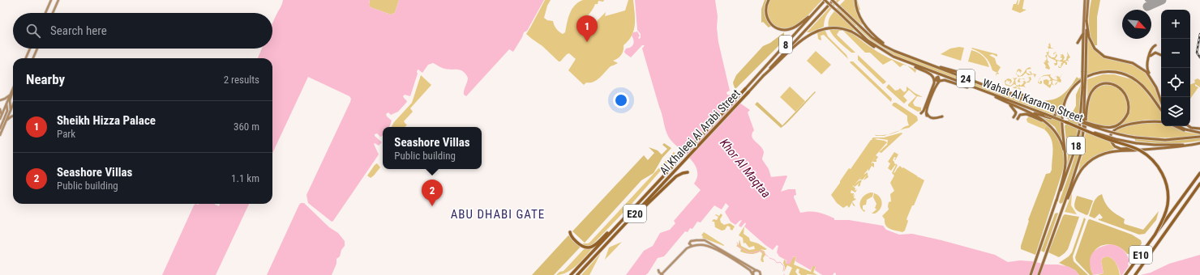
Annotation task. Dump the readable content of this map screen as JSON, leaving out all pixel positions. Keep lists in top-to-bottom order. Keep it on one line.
{"streets":{"highway":["8","24","Wahat Al Karama Street","Al Khaleej Al Arabi Street","18","E20","E10"]},"crossings":[["Wahat Al Karama Street","Al Khaleej Al Arabi Street"]],"districts":["ABU DHABI GATE"],"water":["Khor Al Maqtaa"],"north":"bottom right","page":{"map_buttons":["+","−"],"search":"Search here","pins":["1","2"],"heading":["Nearby","2 results"],"list":[{"mark":"1","name":"Sheikh Hizza Palace","note":"Park","value":"360 m"},{"mark":"2","name":"Seashore Villas","note":"Public building","value":"1.1 km"}],"popup":["Seashore Villas","Public building"]}}
